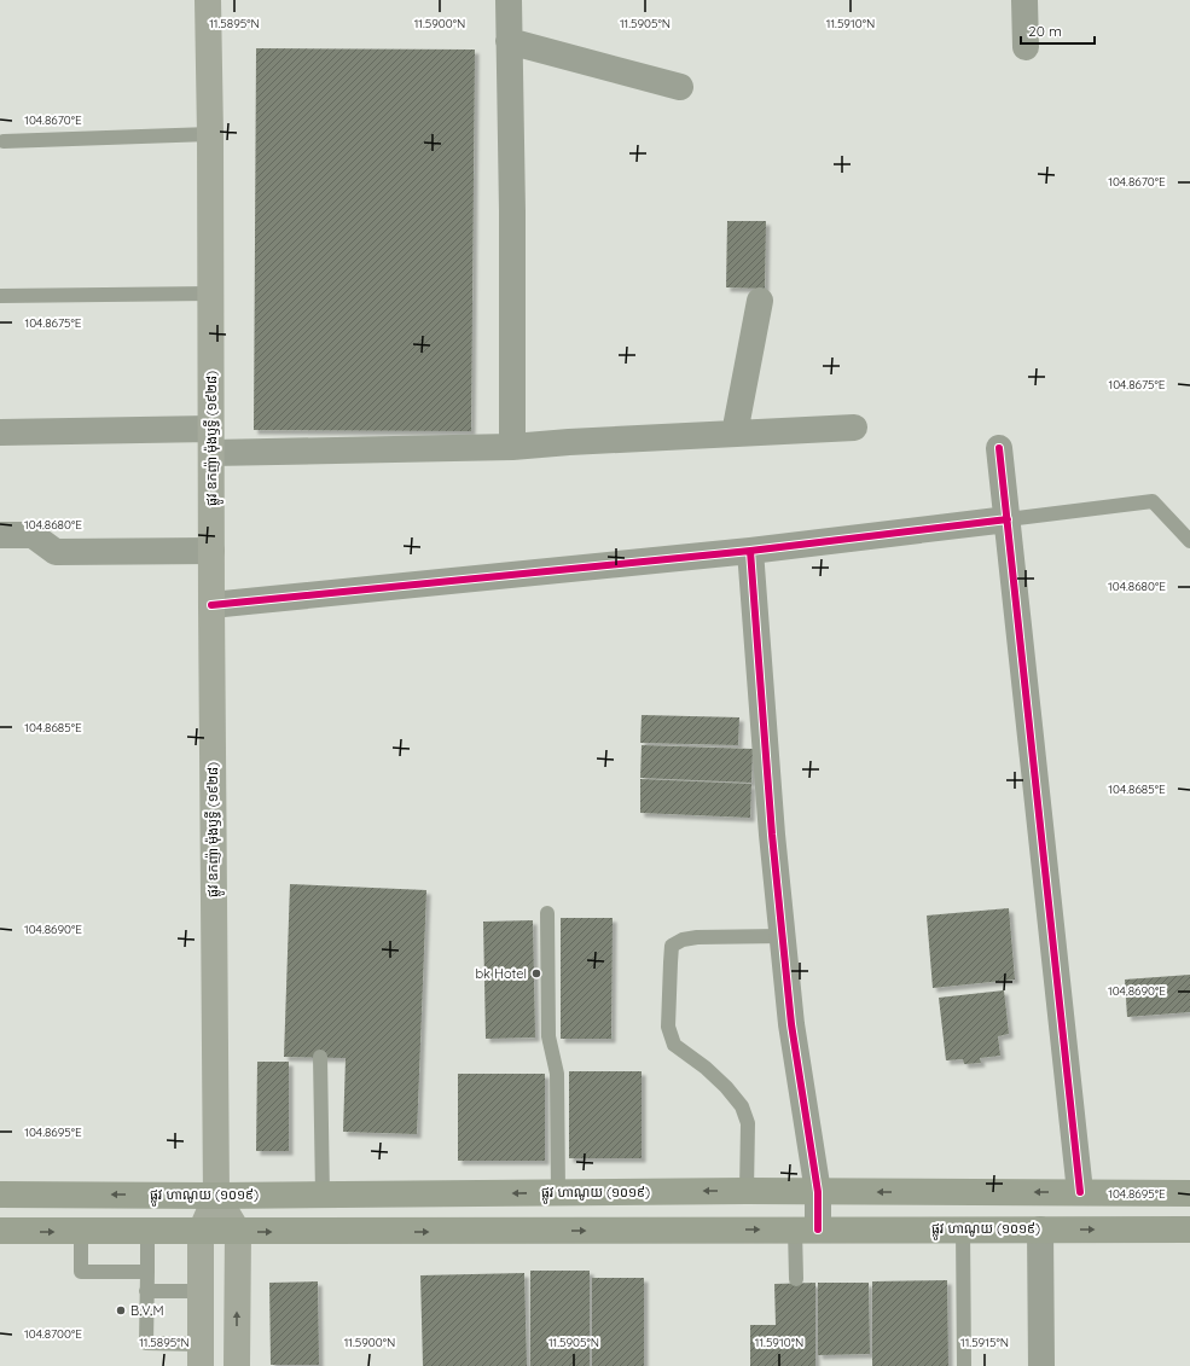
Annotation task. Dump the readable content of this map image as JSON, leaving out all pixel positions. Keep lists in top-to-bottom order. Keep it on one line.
{"streets":{"main road":["ផ្លូវ ឧកញ៉ា ម៉ុងឫទ្ធី (១៩២៨)","ផ្លូវ ហាណូយ (១០១៩)"]},"crossings":[["ផ្លូវ ឧកញ៉ា ម៉ុងឫទ្ធី (១៩២៨)","ផ្លូវ ហាណូយ (១០១៩)"]],"places":["bk Hotel","B.V.M"],"scale_bar":"20 m","coordinates":["11.5895°N","11.5900°N","11.5905°N","11.5910°N","104.8670°E","104.8675°E","104.8680°E","104.8685°E","104.8690°E","104.8695°E","104.8700°E","11.5915°N"]}
